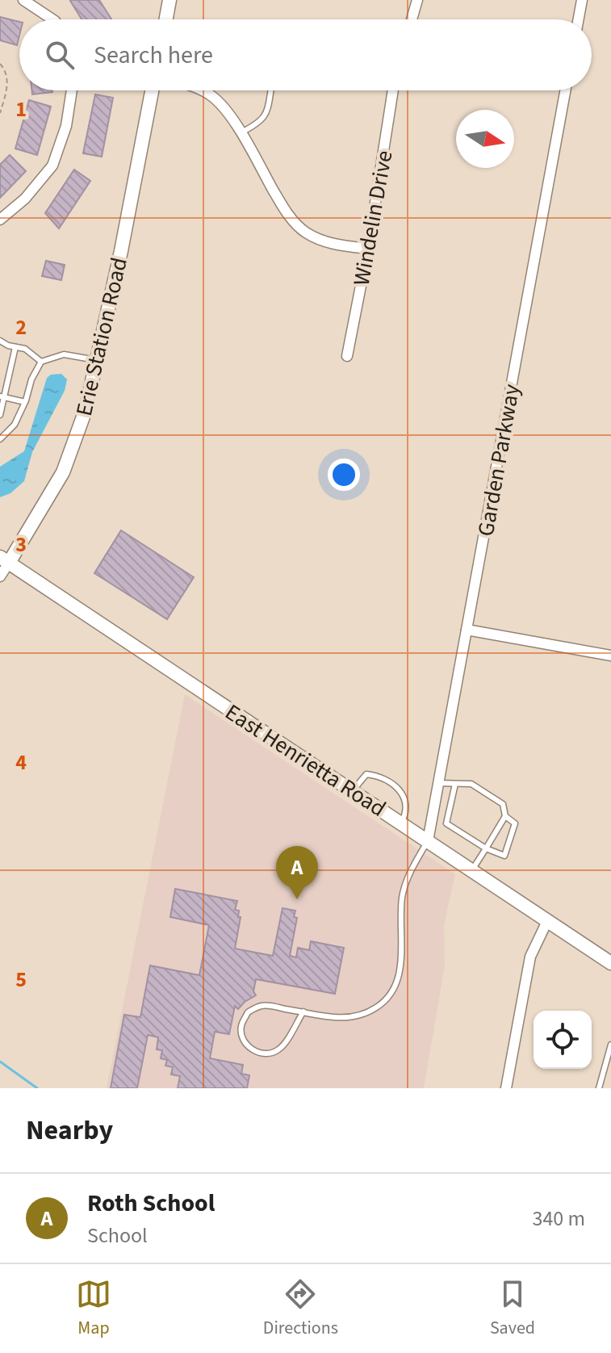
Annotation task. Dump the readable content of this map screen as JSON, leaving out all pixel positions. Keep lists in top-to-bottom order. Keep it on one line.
{"streets":{"main road":["Erie Station Road","East Henrietta Road"],"street":["Windelin Drive","Garden Parkway"]},"crossings":[["Erie Station Road","East Henrietta Road"],["Garden Parkway","East Henrietta Road"]],"north":"right","page":{"search":"Search here","pins":"A","heading":"Nearby","list":[{"mark":"A","name":"Roth School","note":"School","value":"340 m"}],"nav":["Map","Directions","Saved"]},"grid":{"rows":["1","2","3","4","5"]}}
